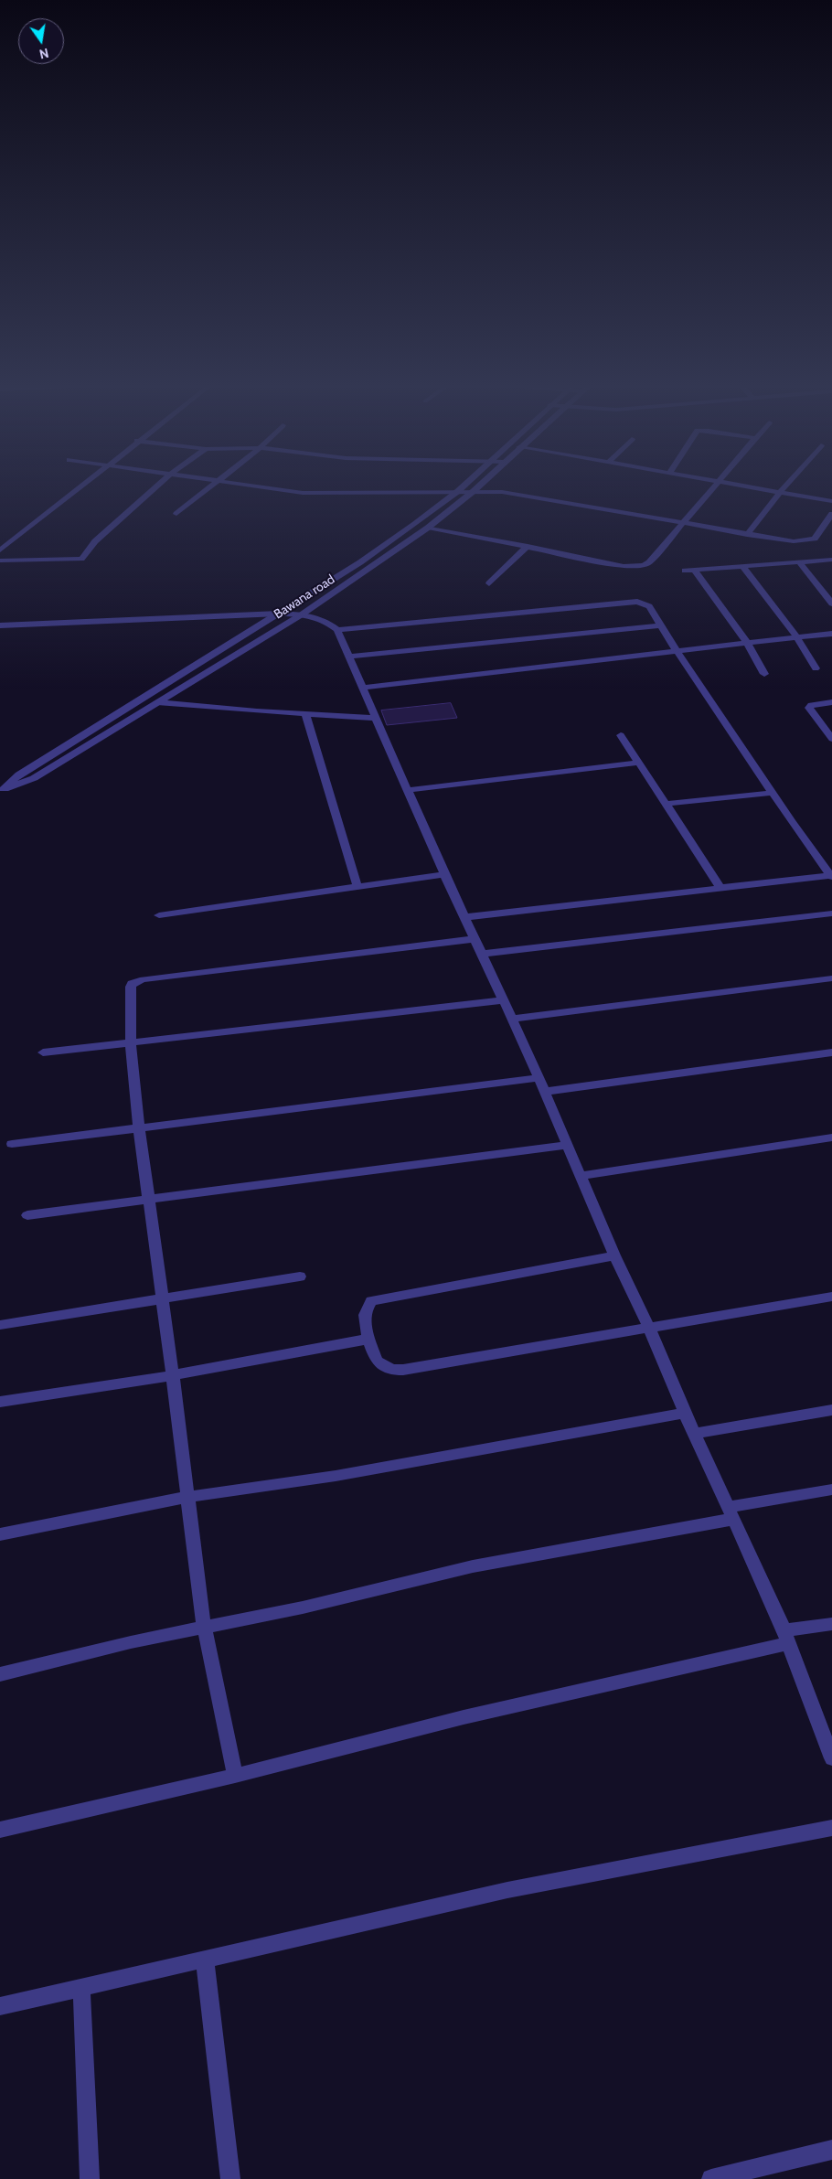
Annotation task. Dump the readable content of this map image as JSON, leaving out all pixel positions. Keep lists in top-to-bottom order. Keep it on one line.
{"streets":{"street":["Bawana road"]},"north":"bottom"}
